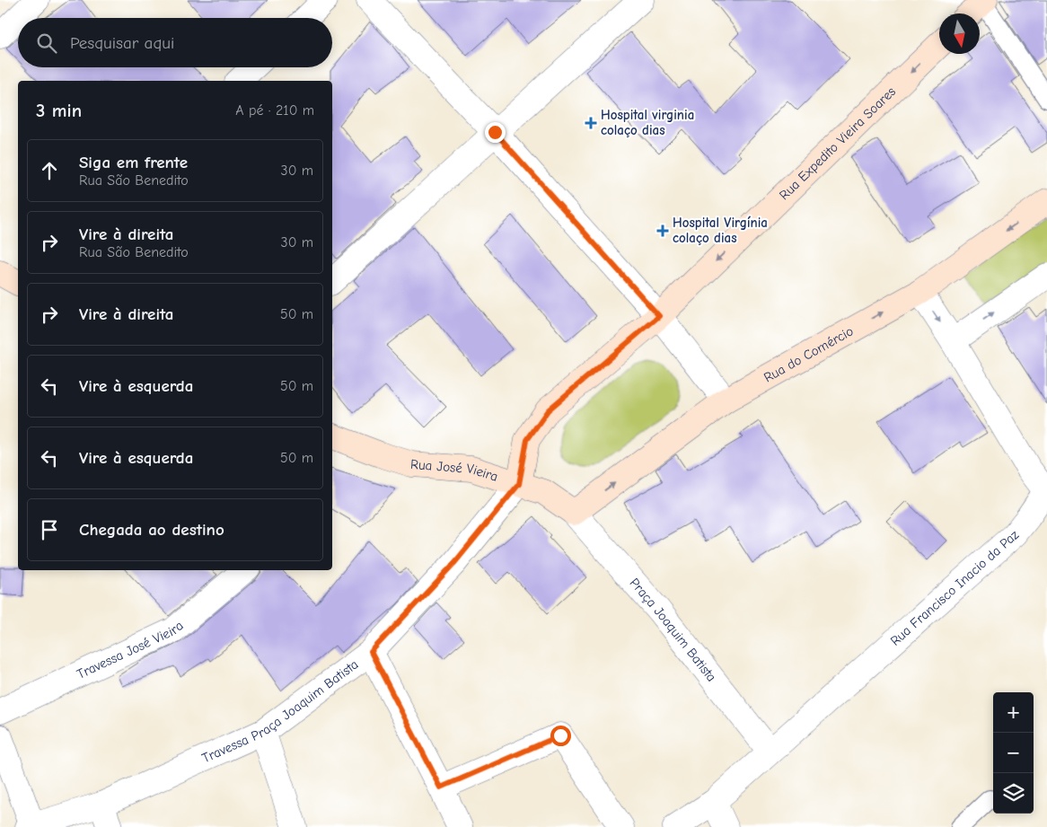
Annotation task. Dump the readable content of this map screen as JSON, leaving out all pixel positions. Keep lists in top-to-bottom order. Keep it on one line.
{"streets":{"main road":["Rua Expedito Vieira Soares","Rua do Comércio","Rua José Vieira"],"street":["Rua Francisco Inacio da Paz","Praça Joaquim Batista","Travessa José Vieira","Travessa Praça Joaquim Batista"]},"crossings":[["Rua Expedito Vieira Soares","Rua José Vieira"],["Rua Expedito Vieira Soares","Travessa Praça Joaquim Batista"],["Rua do Comércio","Rua José Vieira"],["Rua do Comércio","Rua Francisco Inacio da Paz"],["Rua do Comércio","Praça Joaquim Batista"],["Rua José Vieira","Praça Joaquim Batista"],["Rua José Vieira","Travessa Praça Joaquim Batista"],["Rua Francisco Inacio da Paz","Praça Joaquim Batista"]],"one_way":["Rua Expedito Vieira Soares"],"places":{"health":["Hospital virginia colaço dias","Hospital Virgínia colaço dias"]},"north":"bottom","page":{"search":"Pesquisar aqui","heading":["3 min","A pé · 210 m"],"list":[["Siga em frente","Rua São Benedito","30 m"],["Vire à direita","Rua São Benedito","30 m"],["Vire à direita","50 m"],["Vire à esquerda","50 m"],["Vire à esquerda","50 m"],"Chegada ao destino"],"map_buttons":["+","−"]}}
